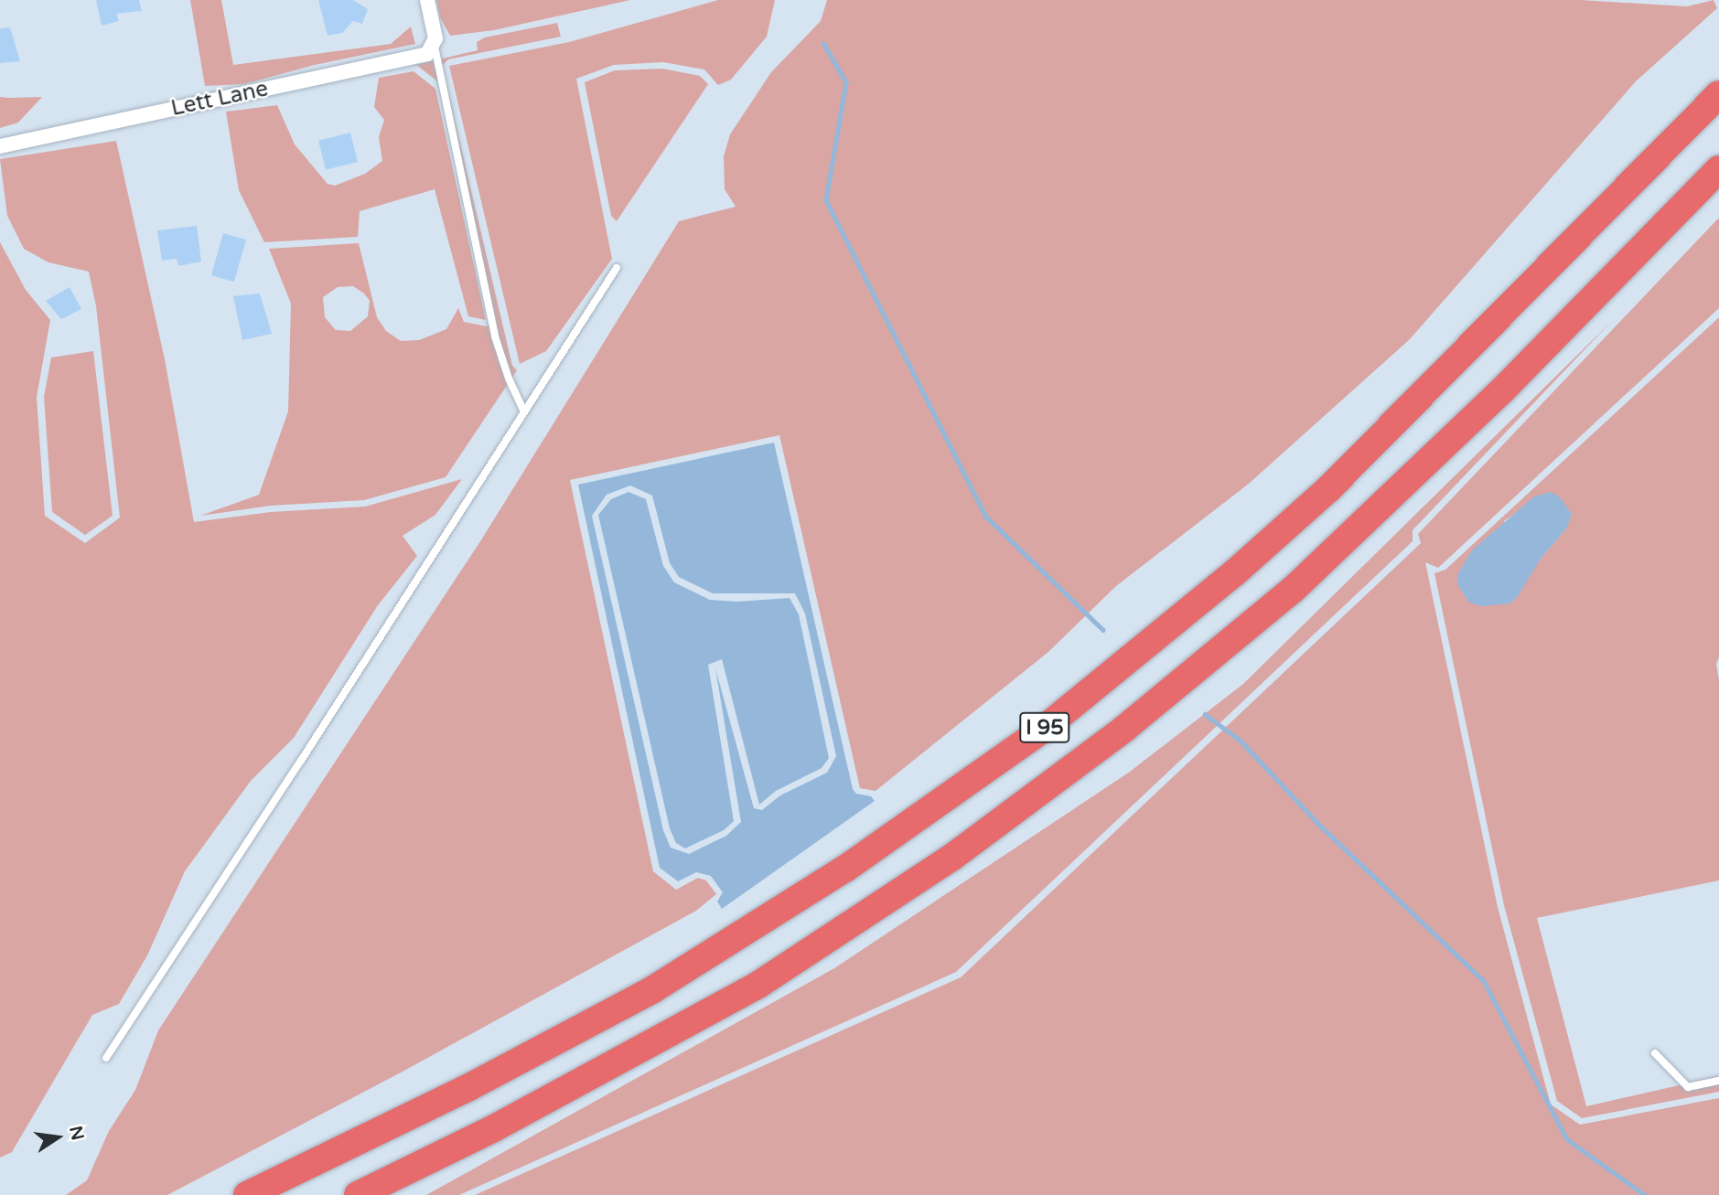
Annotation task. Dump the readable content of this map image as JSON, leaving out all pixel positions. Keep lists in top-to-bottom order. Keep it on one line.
{"streets":{"highway":["I 95"],"street":["Lett Lane"]},"north":"right"}
